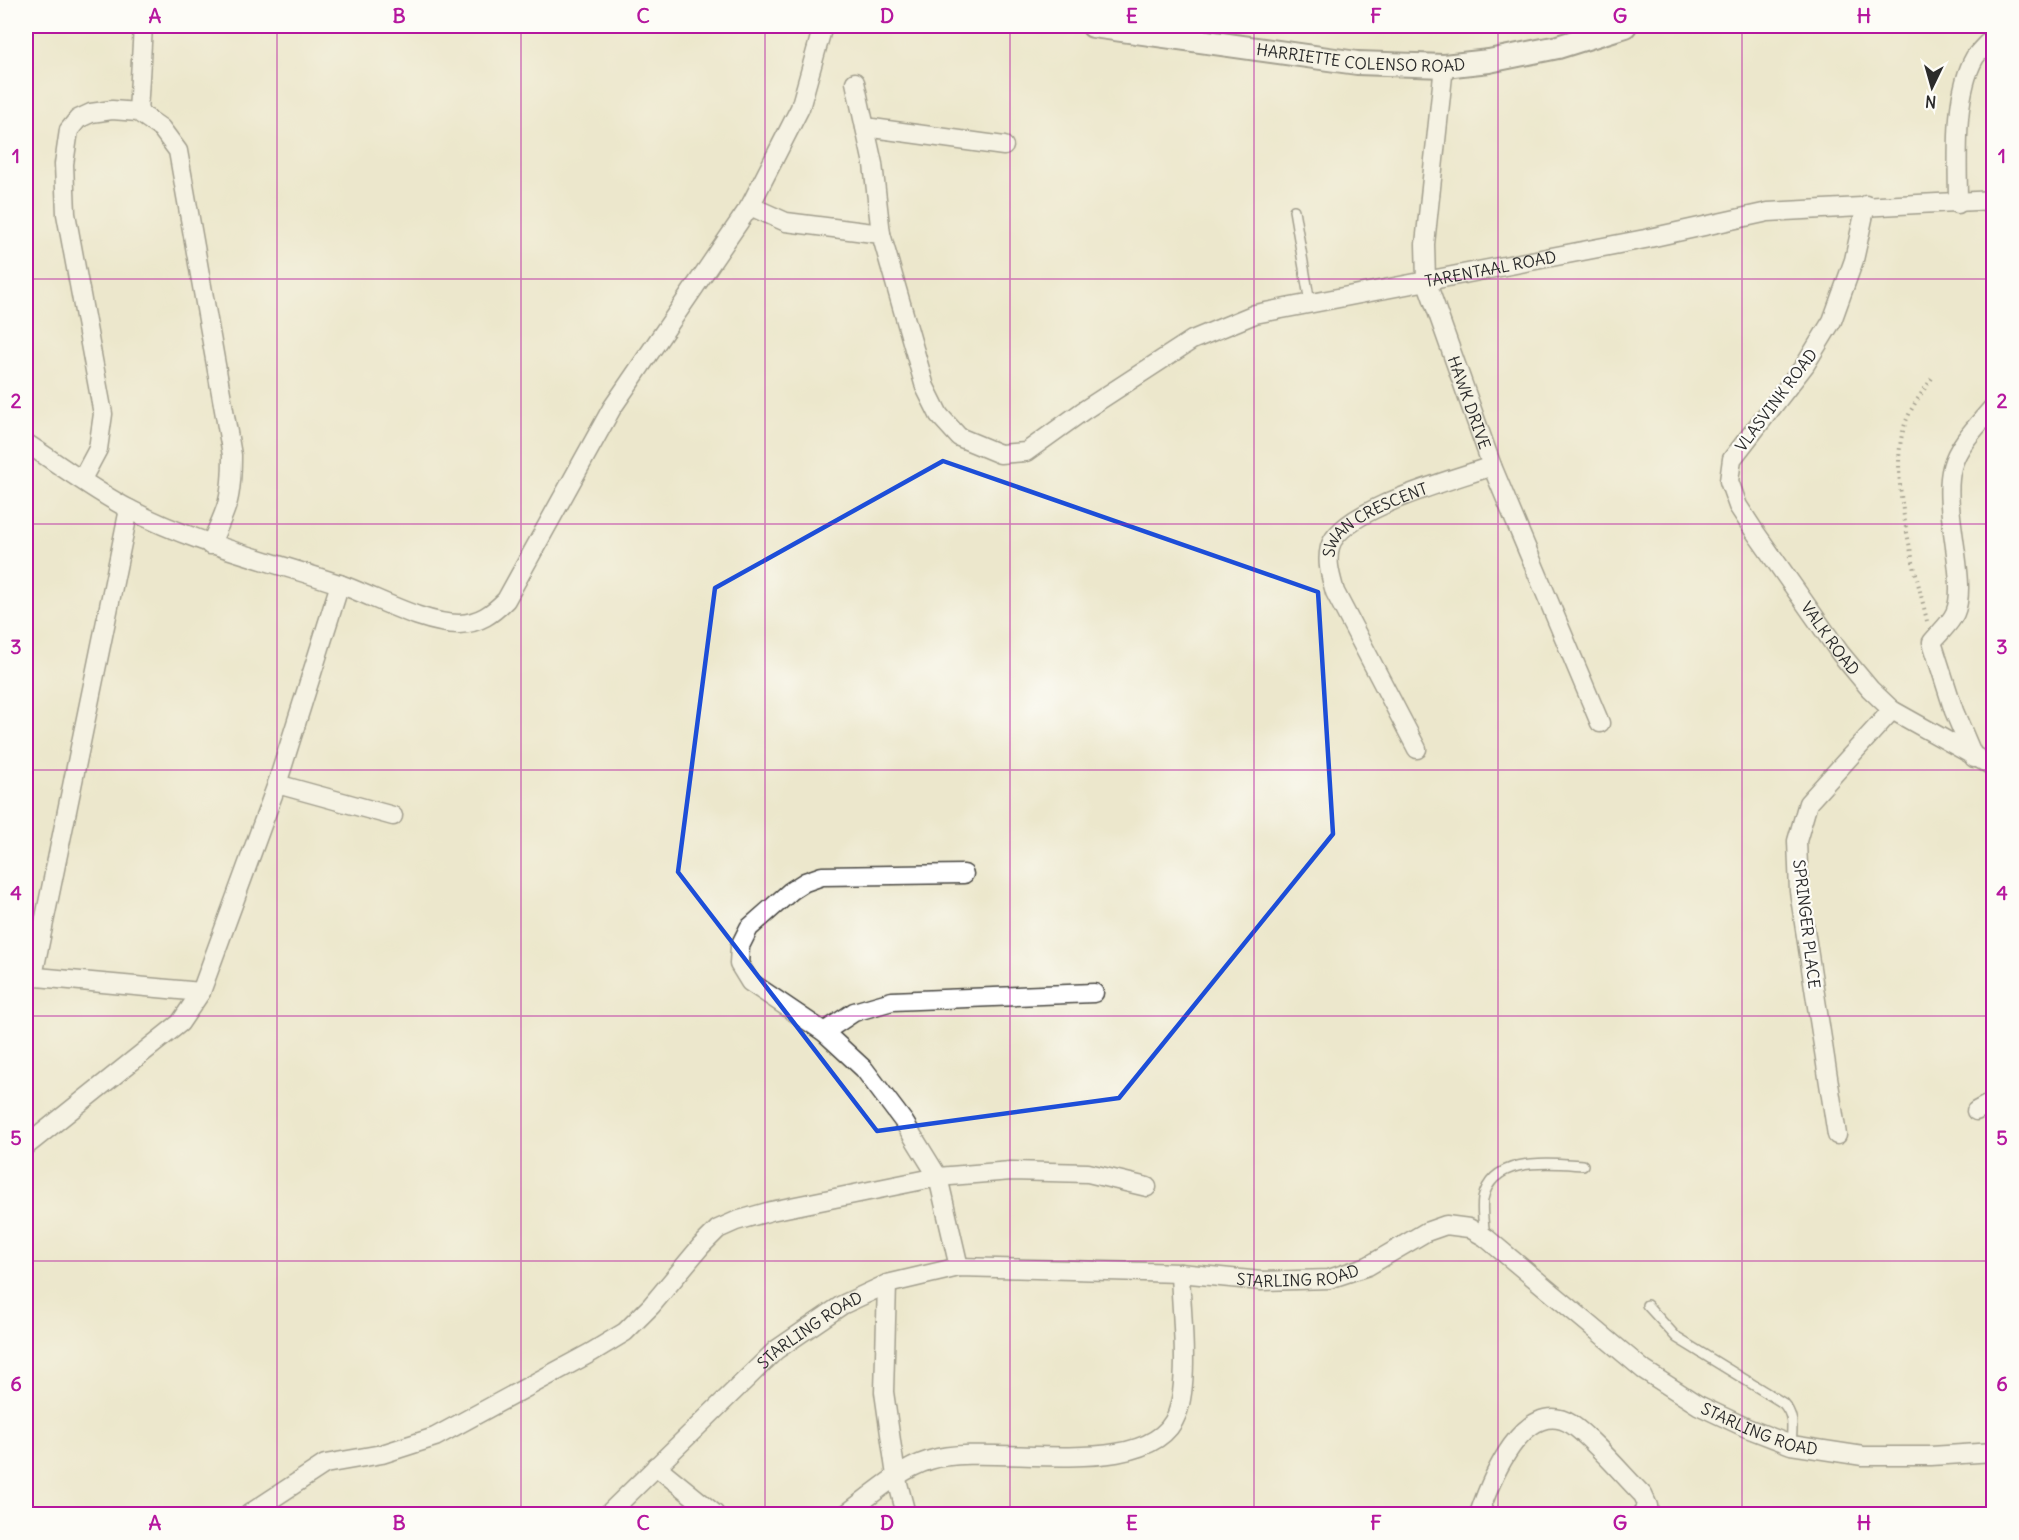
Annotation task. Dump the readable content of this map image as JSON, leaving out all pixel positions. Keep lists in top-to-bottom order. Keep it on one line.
{"streets":{"street":["HARRIETTE COLENSO ROAD","TARENTAAL ROAD","VLASVINK ROAD","HAWK DRIVE","SWAN CRESCENT","VALK ROAD","SPRINGER PLACE","STARLING ROAD"]},"crossings":[["HARRIETTE COLENSO ROAD","HAWK DRIVE"],["TARENTAAL ROAD","VLASVINK ROAD"],["TARENTAAL ROAD","HAWK DRIVE"],["VLASVINK ROAD","VALK ROAD"],["HAWK DRIVE","SWAN CRESCENT"],["VALK ROAD","SPRINGER PLACE"]],"north":"bottom","grid":{"columns":["A","B","C","D","E","F","G","H"],"rows":["1","2","3","4","5","6"]}}
